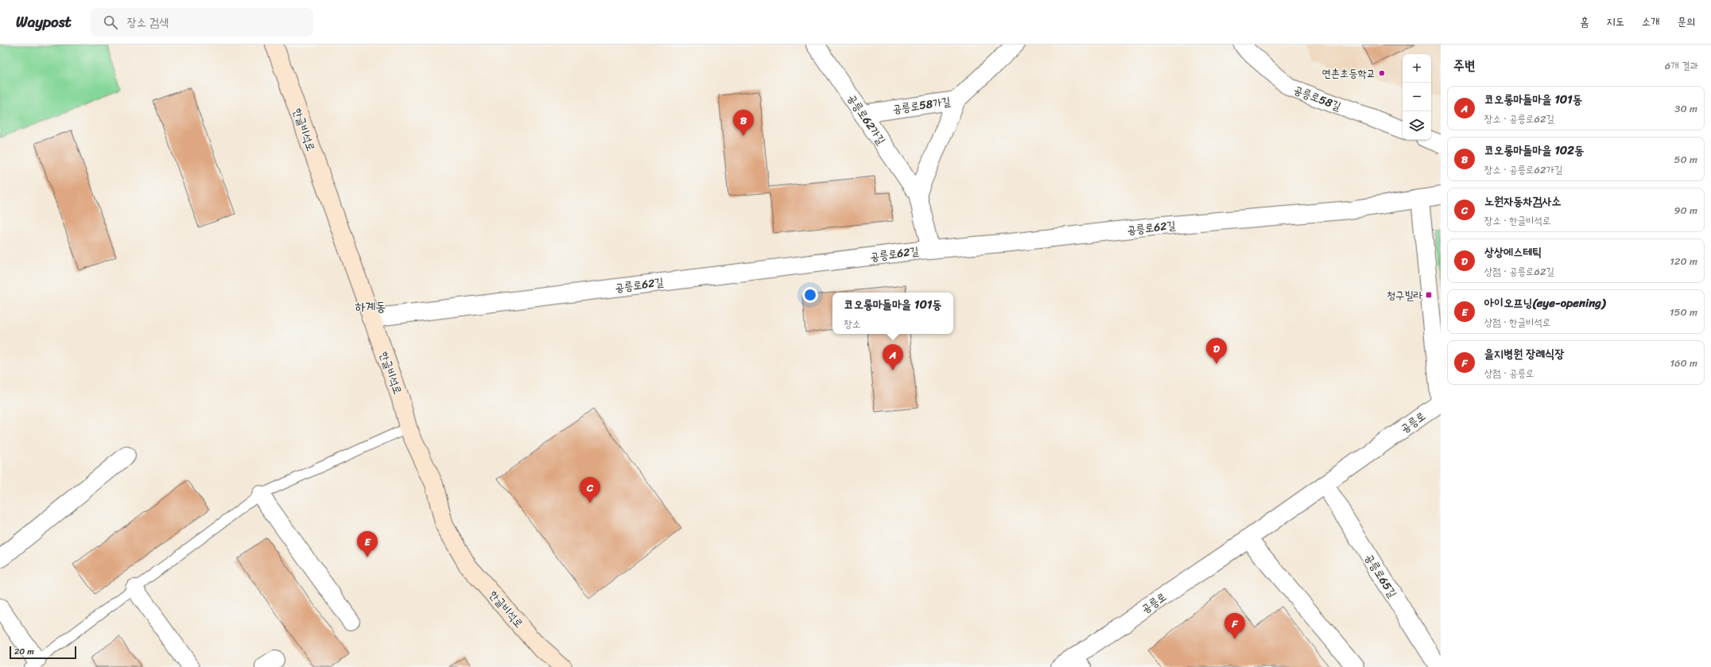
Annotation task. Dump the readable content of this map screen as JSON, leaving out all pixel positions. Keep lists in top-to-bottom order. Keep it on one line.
{"streets":{"main road":["한글비석로"],"street":["공릉로58길","공릉로58가길","공릉로62가길","공릉로62길","공릉로","공릉로65길"]},"crossings":[["공릉로58가길","공릉로62가길"],["공릉로62가길","공릉로62길"],["한글비석로","공릉로62길"],["공릉로62길","공릉로"],["공릉로","공릉로65길"]],"districts":["하계동"],"places":{"other":["연촌초등학교"],"transit":["청구빌라"]},"scale_bar":"20 m","page":{"header":"Waypost","search":"장소 검색","nav":["홈","지도","소개","문의"],"heading":["주변","6개 결과"],"map_buttons":["+","−"],"list":[{"mark":"A","name":"코오롱마들마을 101동","note":"장소 · 공릉로62길","value":"30 m"},{"mark":"B","name":"코오롱마들마을 102동","note":"장소 · 공릉로62가길","value":"50 m"},{"mark":"C","name":"노원자동차검사소","note":"장소 · 한글비석로","value":"90 m"},{"mark":"D","name":"상상에스테틱","note":"상점 · 공릉로62길","value":"120 m"},{"mark":"E","name":"아이오프닝(eye-opening)","note":"상점 · 한글비석로","value":"150 m"},{"mark":"F","name":"을지병원 장례식장","note":"상점 · 공릉로","value":"160 m"}],"pins":["B","D","A","C","E","F"],"popup":["코오롱마들마을 101동","장소"],"scale":"20 m"}}
